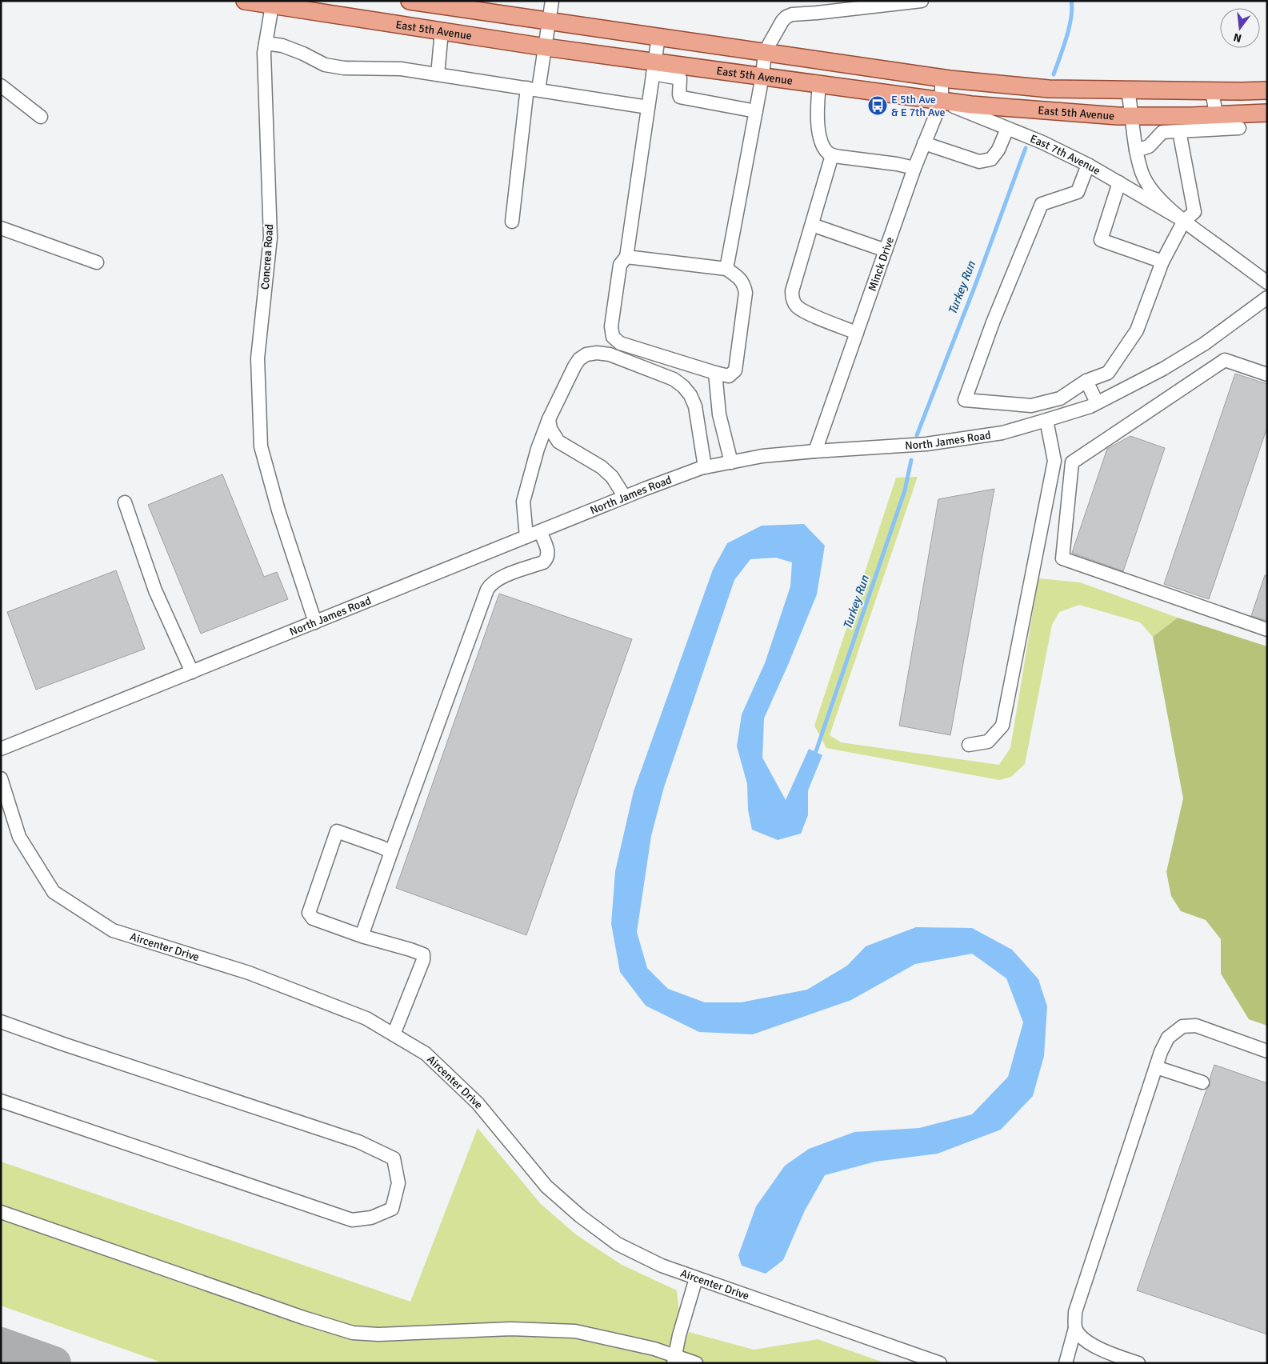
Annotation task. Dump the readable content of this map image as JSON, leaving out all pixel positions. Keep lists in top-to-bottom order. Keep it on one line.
{"streets":{"main road":["East 5th Avenue"],"street":["East 7th Avenue","Concrea Road","Minck Drive","North James Road","Aircenter Drive"]},"crossings":[["East 5th Avenue","East 7th Avenue"],["East 5th Avenue","Concrea Road"],["East 5th Avenue","Minck Drive"],["East 7th Avenue","Minck Drive"],["Concrea Road","North James Road"],["Minck Drive","North James Road"]],"water":["Turkey Run"],"places":{"bus stop":["E 5th Ave & E 7th Ave"]},"north":"bottom"}
